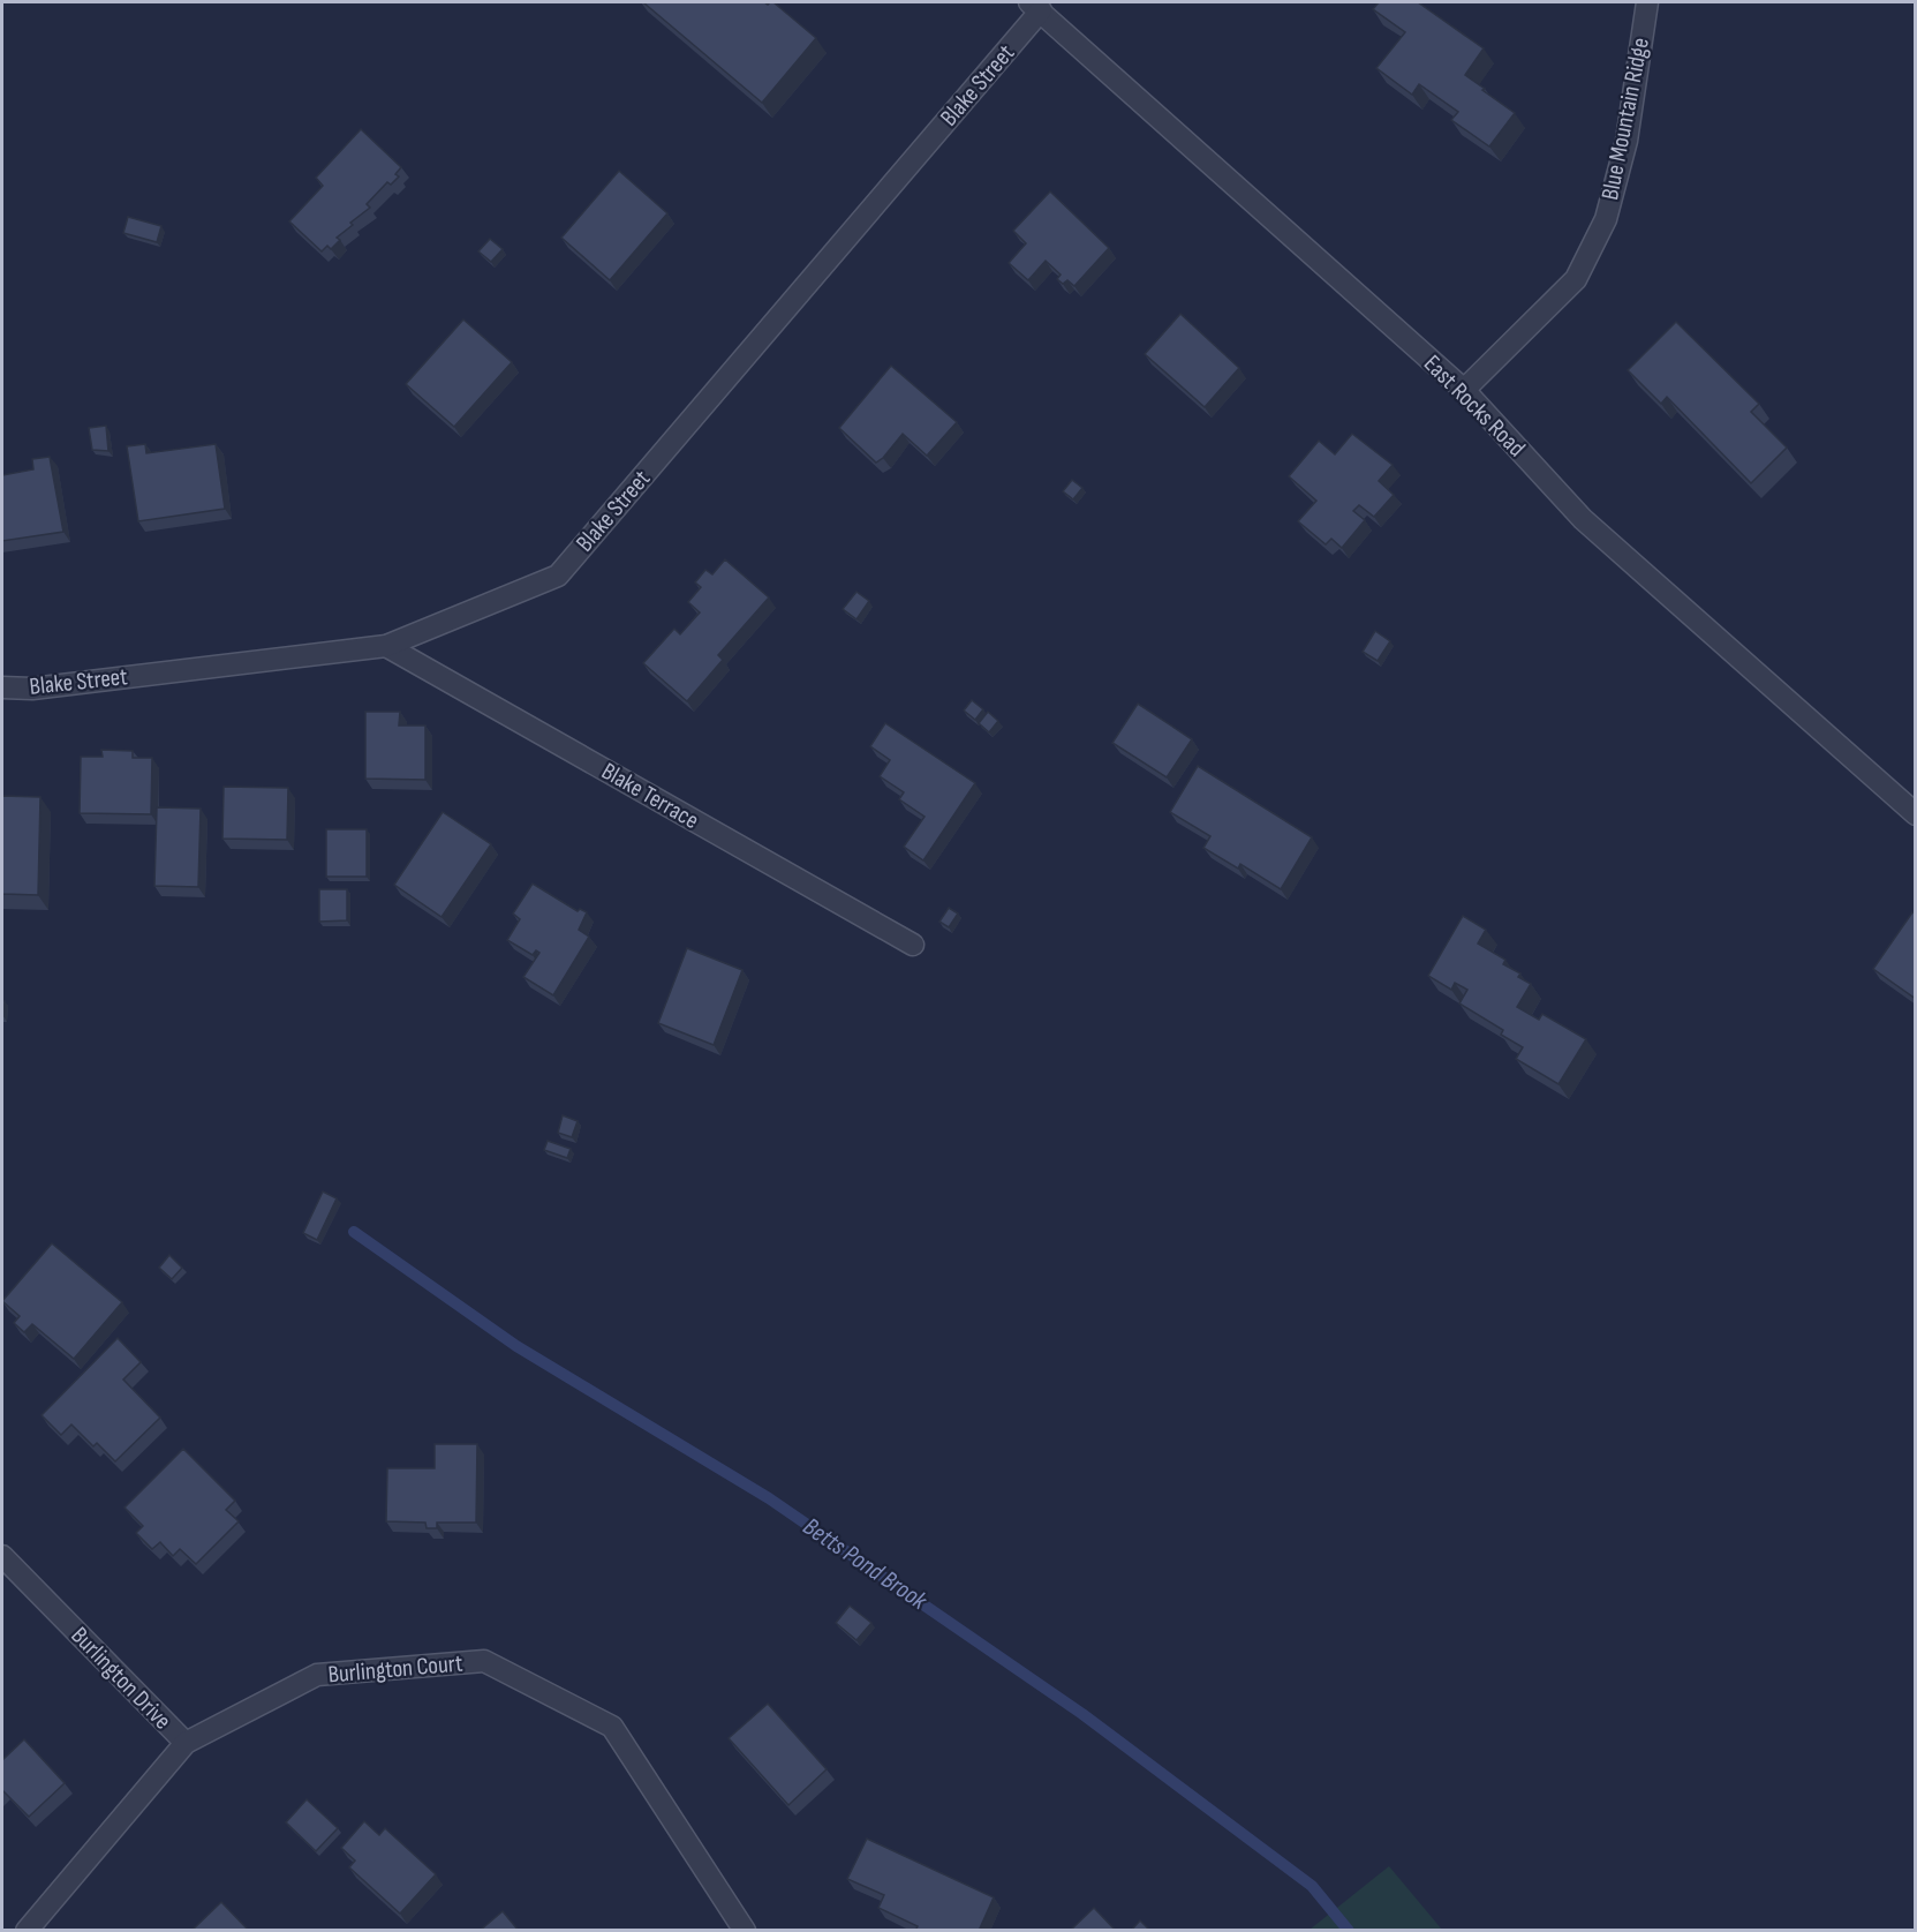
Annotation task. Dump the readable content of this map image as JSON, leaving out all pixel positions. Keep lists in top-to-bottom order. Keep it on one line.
{"streets":{"street":["Blake Street","Blue Mountain Ridge","East Rocks Road","Blake Terrace","Burlington Court","Burlington Drive"]},"crossings":[["Blake Street","East Rocks Road"],["Blake Street","Blake Terrace"],["Blue Mountain Ridge","East Rocks Road"],["Burlington Court","Burlington Drive"]],"water":["Betts Pond Brook"]}
